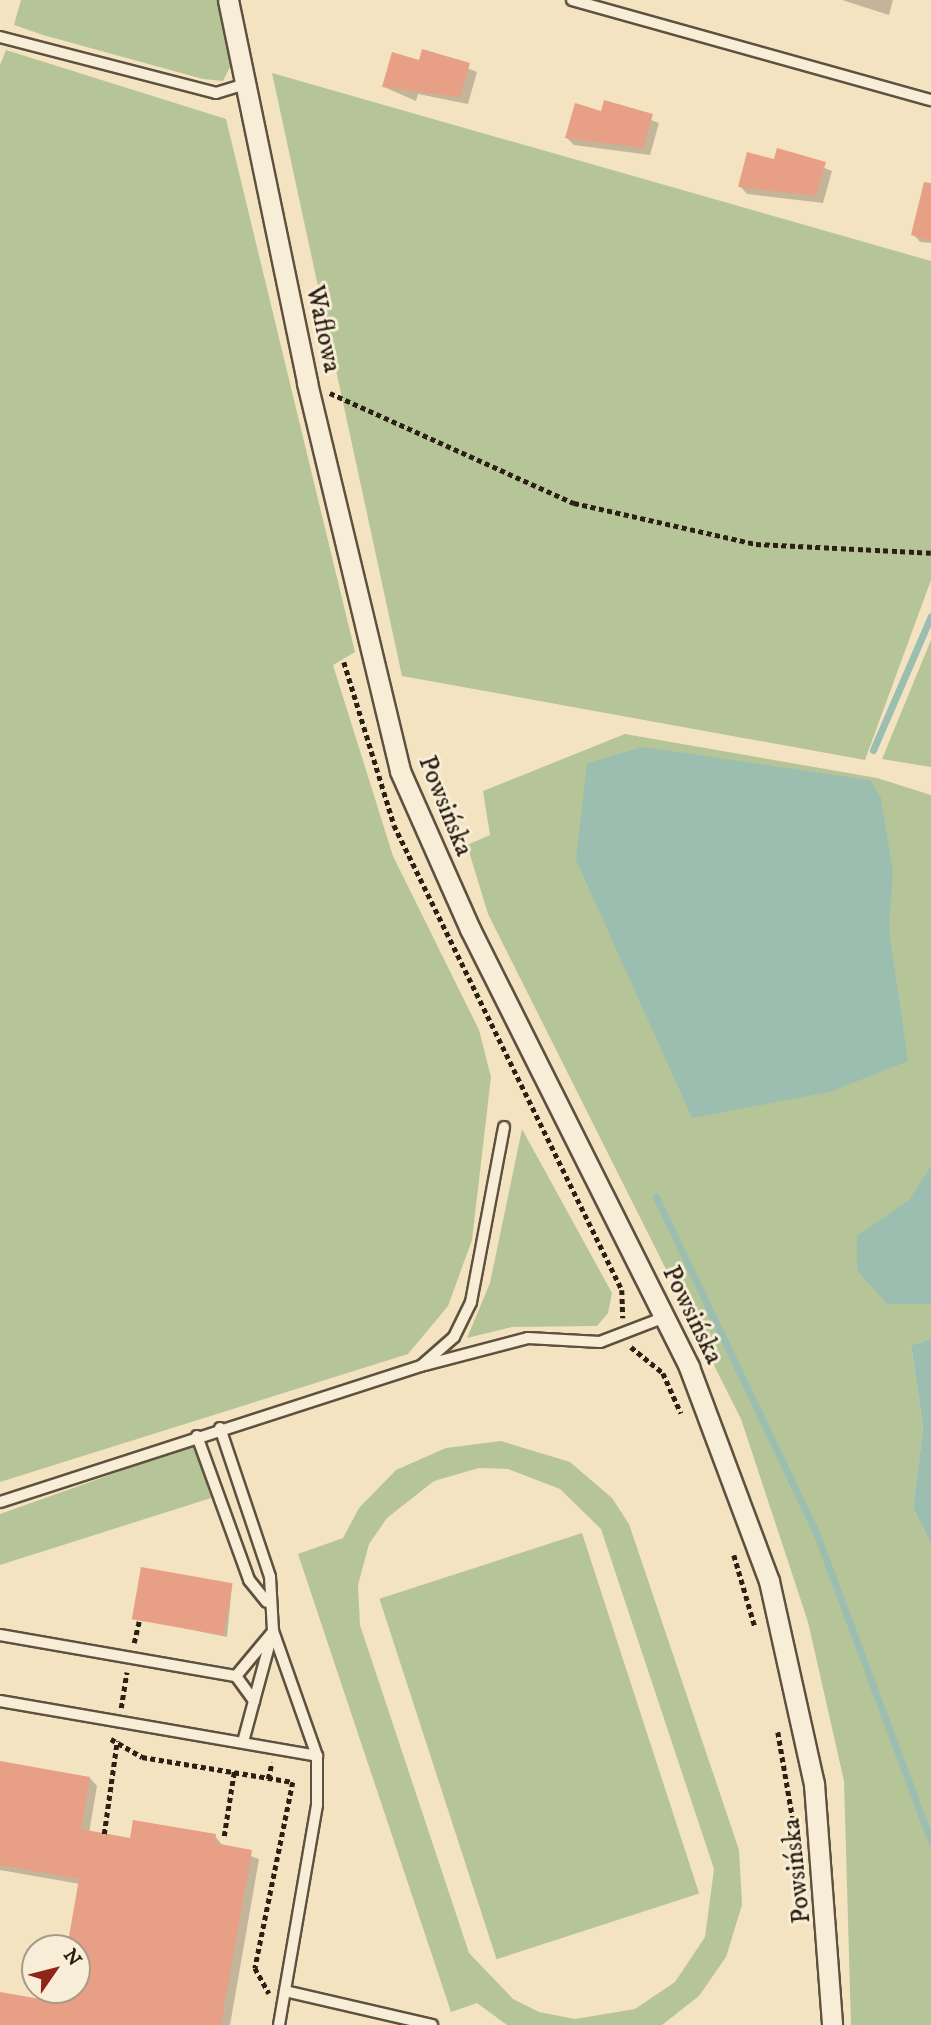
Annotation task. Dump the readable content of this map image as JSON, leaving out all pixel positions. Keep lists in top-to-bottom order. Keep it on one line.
{"streets":{"street":["Waflowa","Powsińska"]},"crossings":[["Waflowa","Powsińska"]],"north":"top right"}
